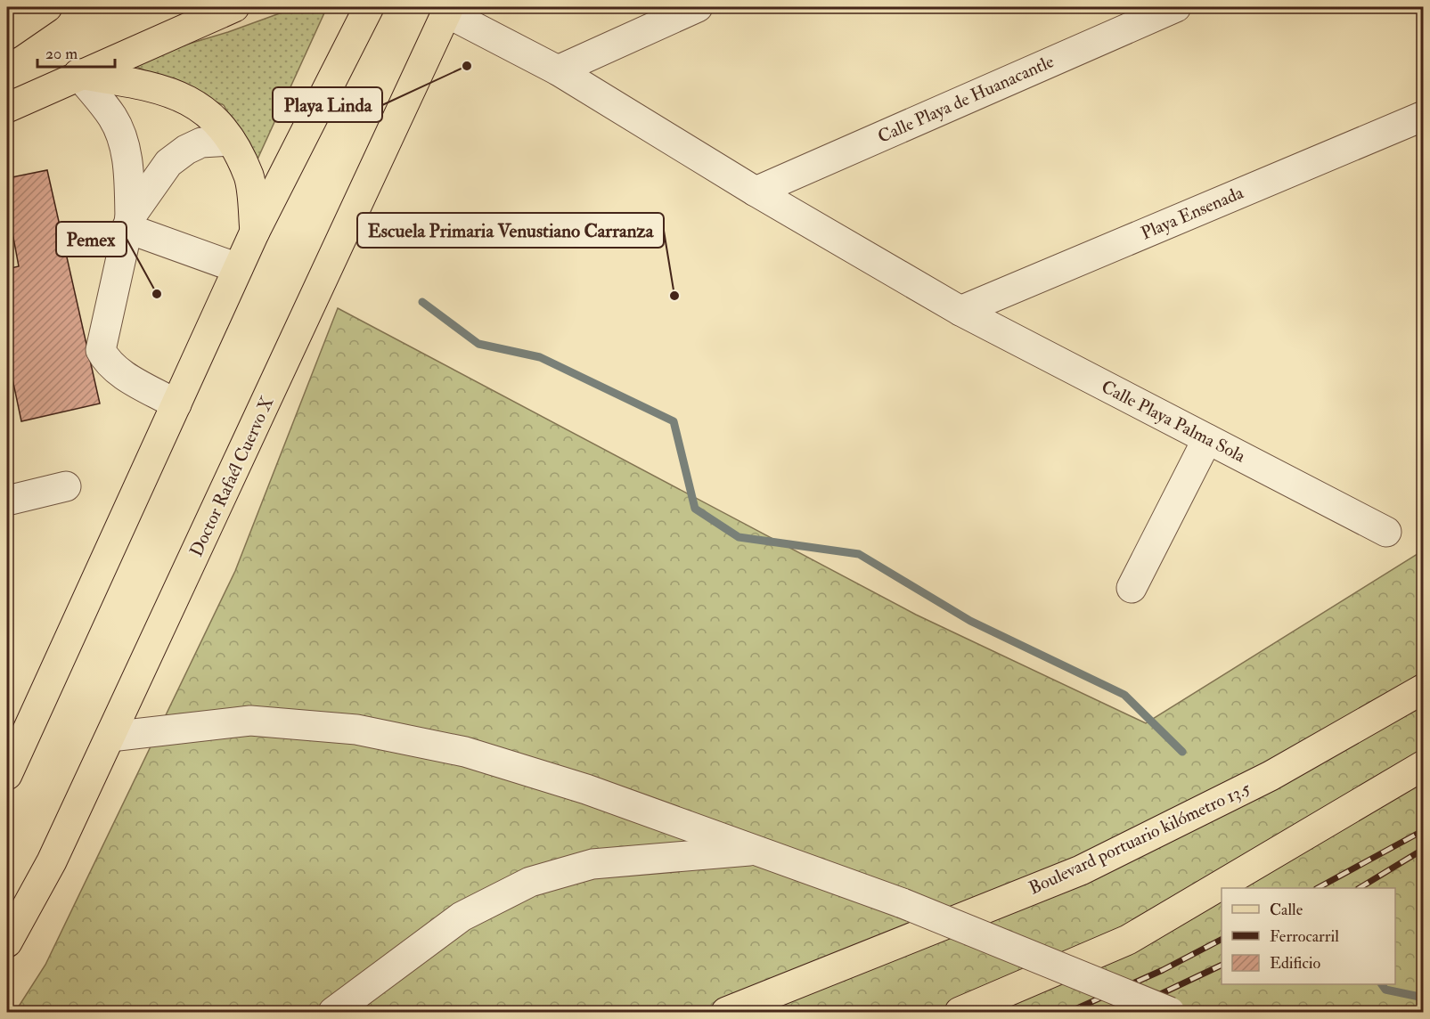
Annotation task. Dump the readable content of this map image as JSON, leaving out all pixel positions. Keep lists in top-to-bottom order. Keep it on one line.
{"streets":{"main road":["Doctor Rafaél Cuervo X","Boulevard portuario kilómetro 13.5"],"street":["Calle Playa de Huanacantle","Playa Ensenada","Calle Playa Palma Sola"]},"crossings":[["Calle Playa de Huanacantle","Calle Playa Palma Sola"],["Playa Ensenada","Calle Playa Palma Sola"],["Calle Playa Palma Sola","Doctor Rafaél Cuervo X"]],"places":["Playa Linda","Pemex","Escuela Primaria Venustiano Carranza"],"legend":["Calle","Ferrocarril","Edificio"],"scale_bar":"20 m"}
